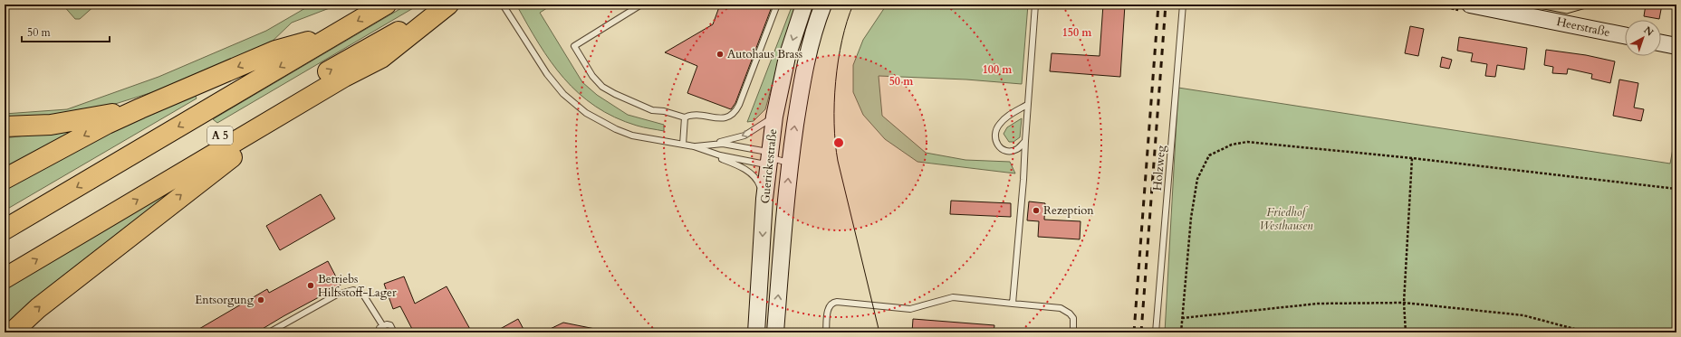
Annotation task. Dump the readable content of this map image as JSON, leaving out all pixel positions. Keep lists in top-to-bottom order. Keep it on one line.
{"streets":{"highway":["A 5"],"main road":["Heerstraße","Guerickestraße"],"lane":["Holzweg"]},"parks":["Friedhof Westhausen"],"places":["Autohaus Brass","Rezeption","Betriebs Hilfsstoff-Lager","Entsorgung"],"scale_bar":"50 m","north":"top right","rings":["150 m","100 m","50 m"]}
